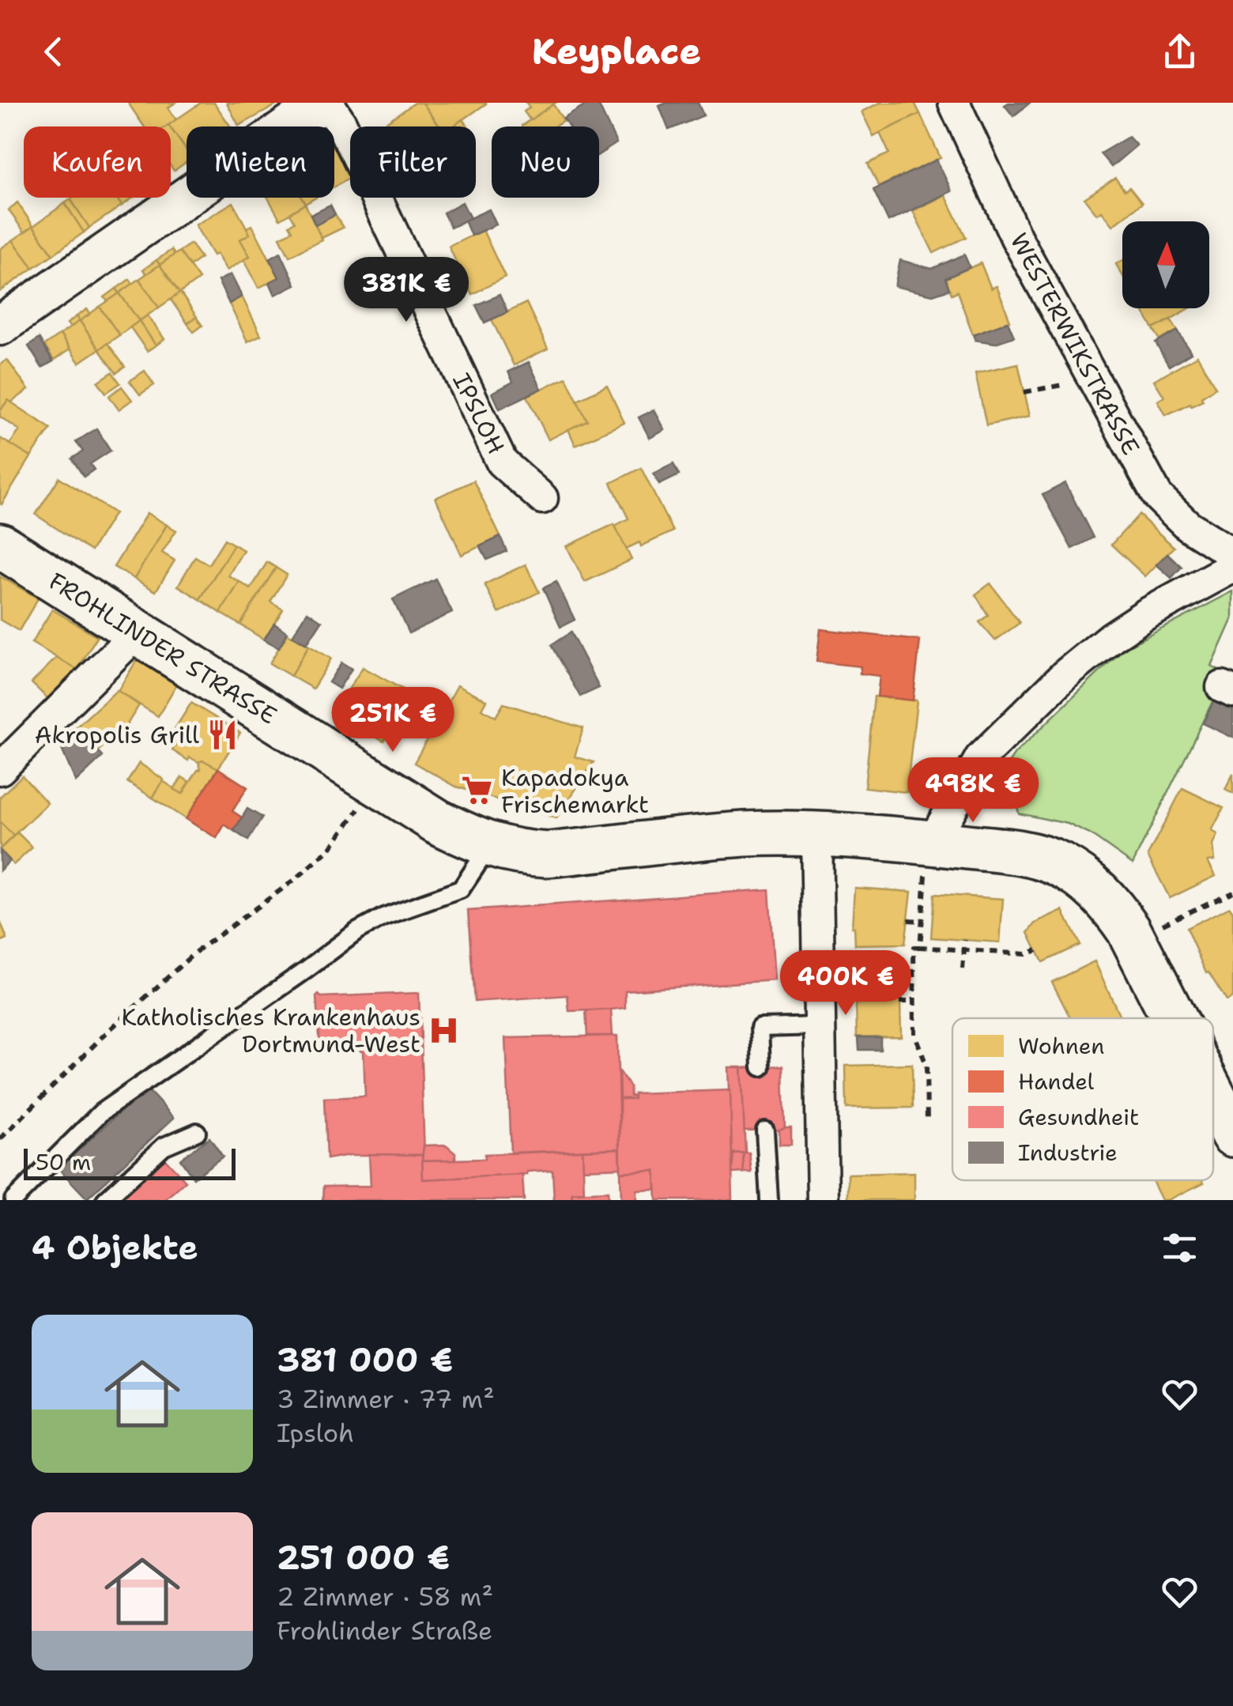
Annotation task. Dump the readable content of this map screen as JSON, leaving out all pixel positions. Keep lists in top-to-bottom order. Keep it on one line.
{"streets":{"main road":["FROHLINDER STRASSE"],"street":["WESTERWIKSTRASSE","IPSLOH"]},"places":{"restaurant":["Akropolis Grill"],"supermarket":["Kapadokya Frischemarkt"],"hospital":["Katholisches Krankenhaus Dortmund-West"]},"legend":["Wohnen","Handel","Gesundheit","Industrie"],"scale_bar":"50 m","north":"top","page":{"header":"Keyplace","chip":["Kaufen","Mieten","Filter","Neu"],"price":["381K €","251K €","498K €","400K €"],"scale":"50 m","heading":"4 Objekte","list":[{"name":"381 000 €","note":"3 Zimmer · 77 m² · Ipsloh"},{"name":"251 000 €","note":"2 Zimmer · 58 m² · Frohlinder Straße"}]}}
